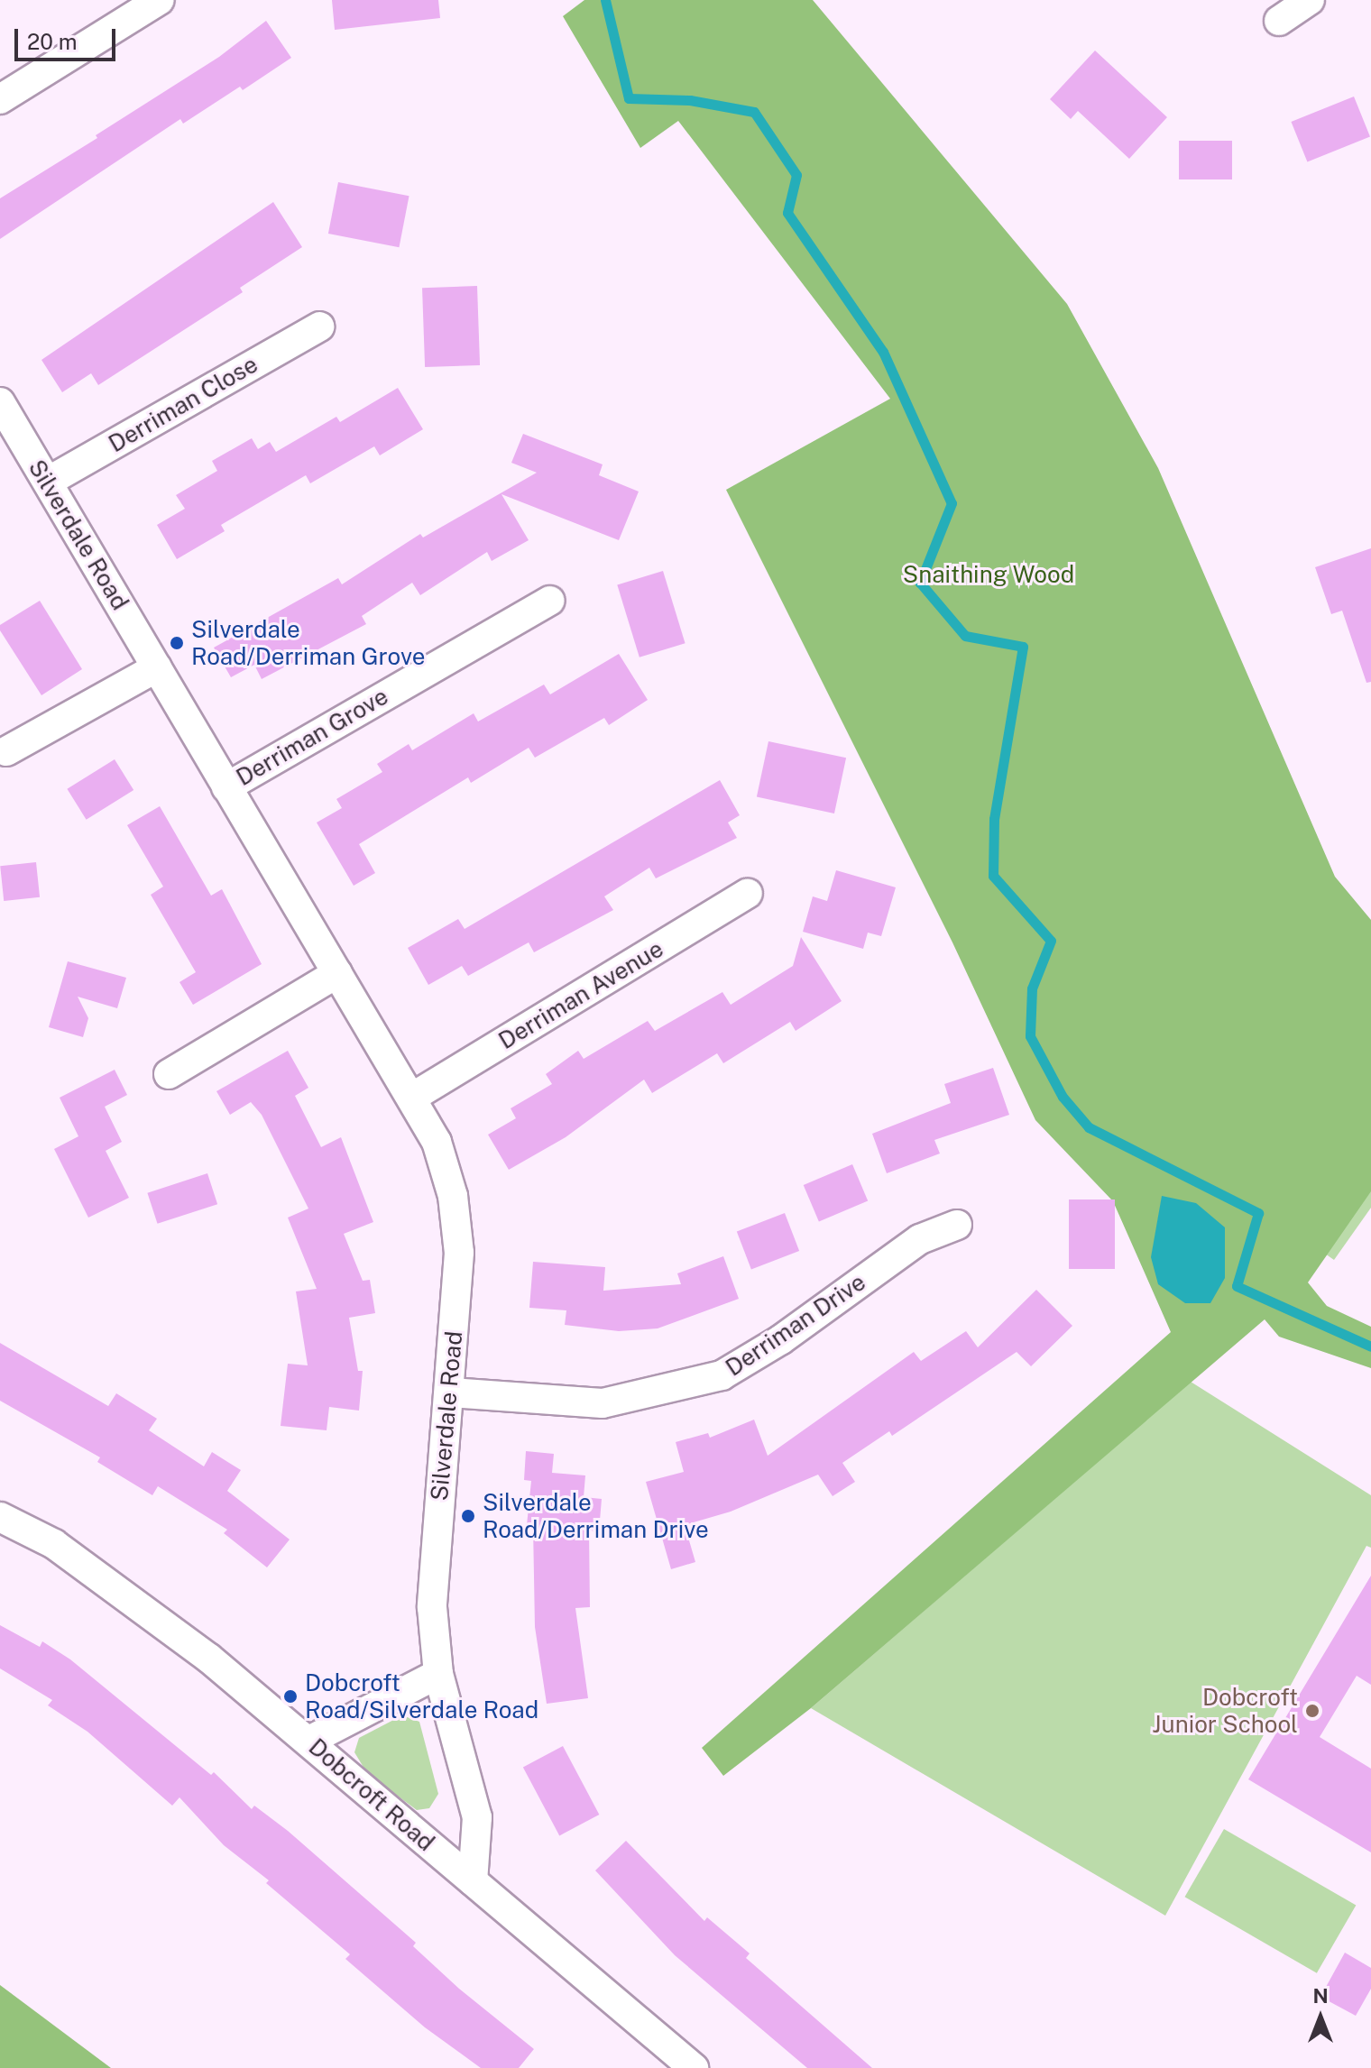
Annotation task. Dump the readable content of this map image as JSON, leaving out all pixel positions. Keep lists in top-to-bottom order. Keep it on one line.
{"streets":{"street":["Derriman Close","Silverdale Road","Derriman Grove","Derriman Avenue","Derriman Drive","Dobcroft Road"]},"crossings":[["Derriman Close","Silverdale Road"],["Silverdale Road","Derriman Grove"],["Silverdale Road","Derriman Avenue"],["Silverdale Road","Derriman Drive"],["Silverdale Road","Dobcroft Road"]],"parks":["Snaithing Wood"],"places":["Silverdale Road/Derriman Grove","Silverdale Road/Derriman Drive","Dobcroft Road/Silverdale Road","Dobcroft Junior School"],"scale_bar":"20 m","north":"top"}
